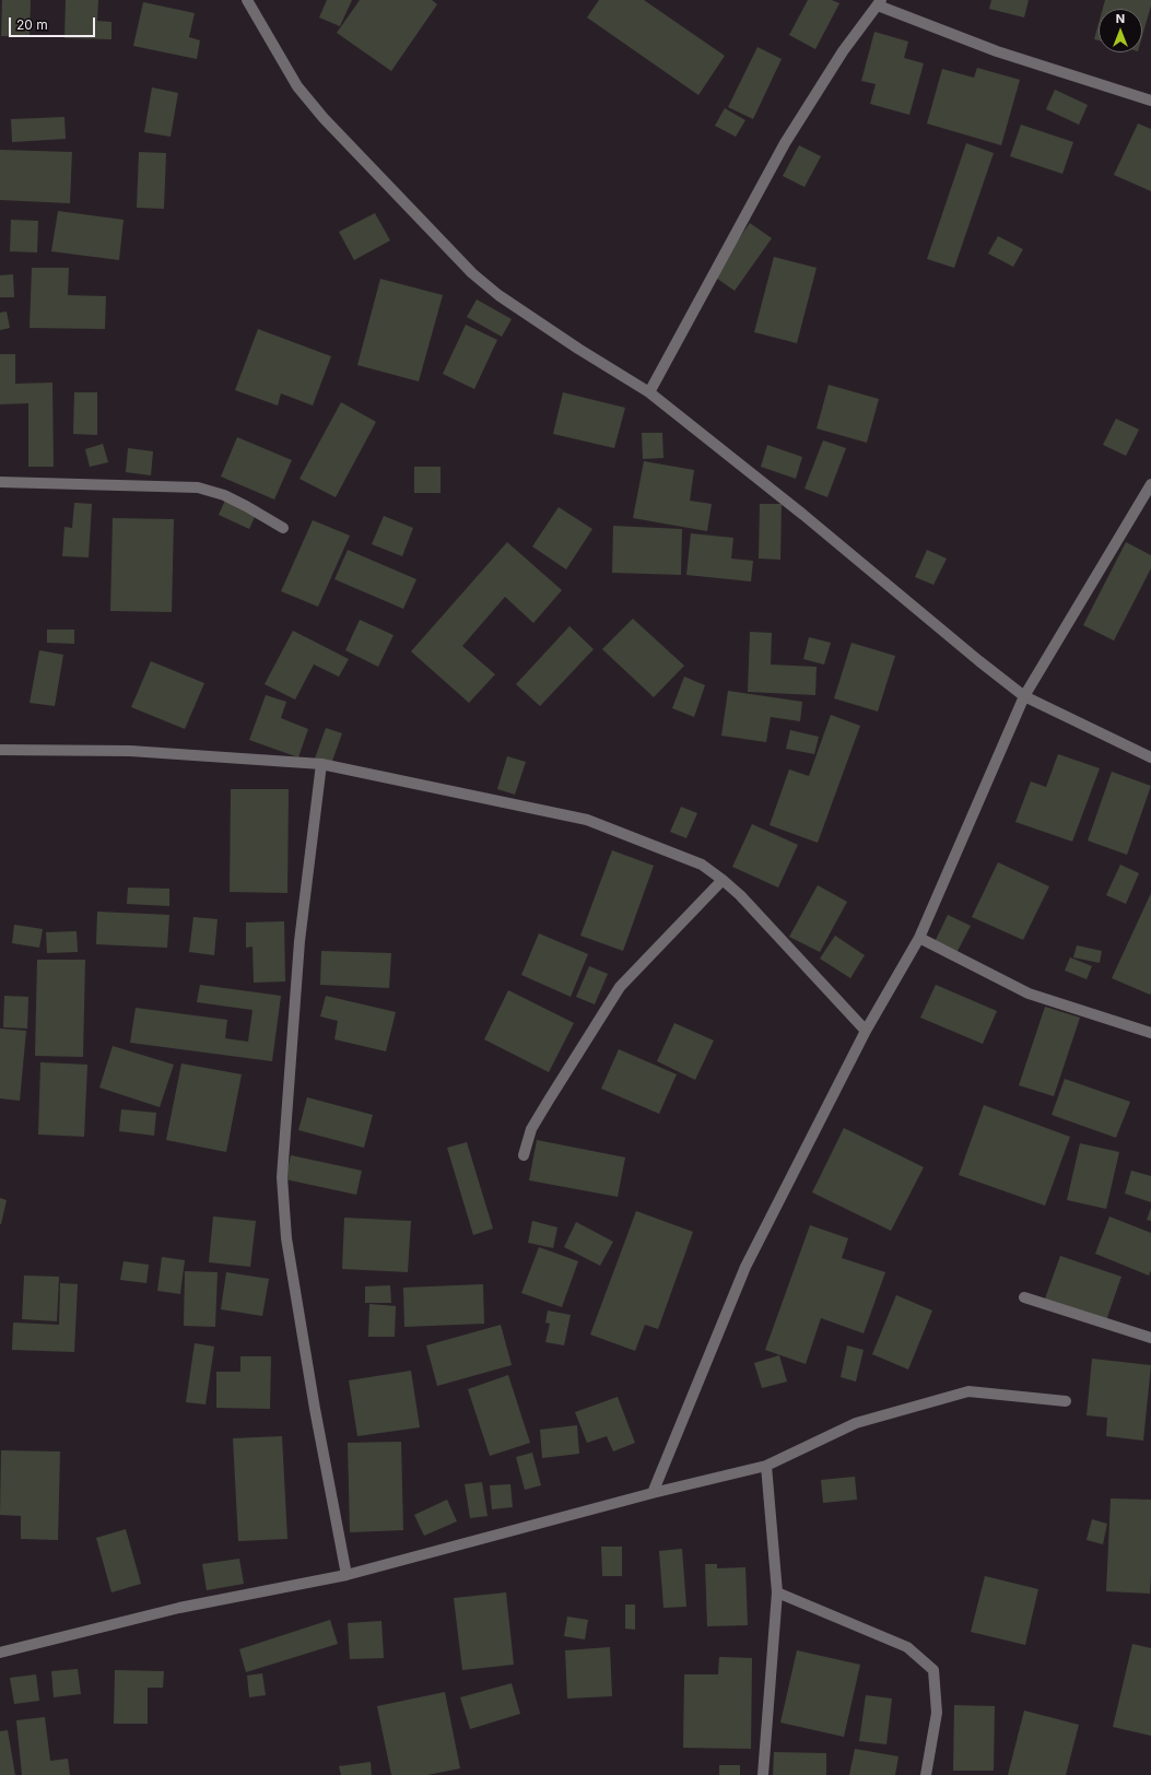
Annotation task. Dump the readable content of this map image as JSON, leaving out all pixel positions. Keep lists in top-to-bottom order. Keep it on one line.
{"scale_bar":"20 m","north":"top"}
